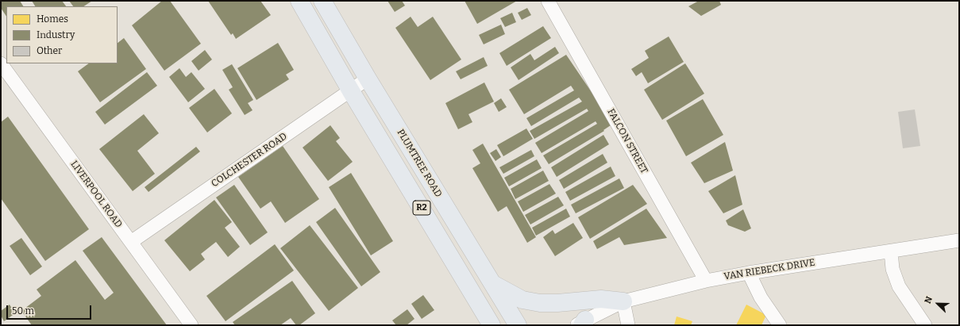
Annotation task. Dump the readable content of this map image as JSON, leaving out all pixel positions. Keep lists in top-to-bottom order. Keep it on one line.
{"streets":{"highway":["PLUMTREE ROAD","R2"],"street":["FALCON STREET","COLCHESTER ROAD","LIVERPOOL ROAD","VAN RIEBECK DRIVE"]},"crossings":[["FALCON STREET","VAN RIEBECK DRIVE"],["COLCHESTER ROAD","PLUMTREE ROAD"],["COLCHESTER ROAD","LIVERPOOL ROAD"],["COLCHESTER ROAD","R2"]],"legend":["Homes","Industry","Other"],"scale_bar":"50 m","north":"top left"}
